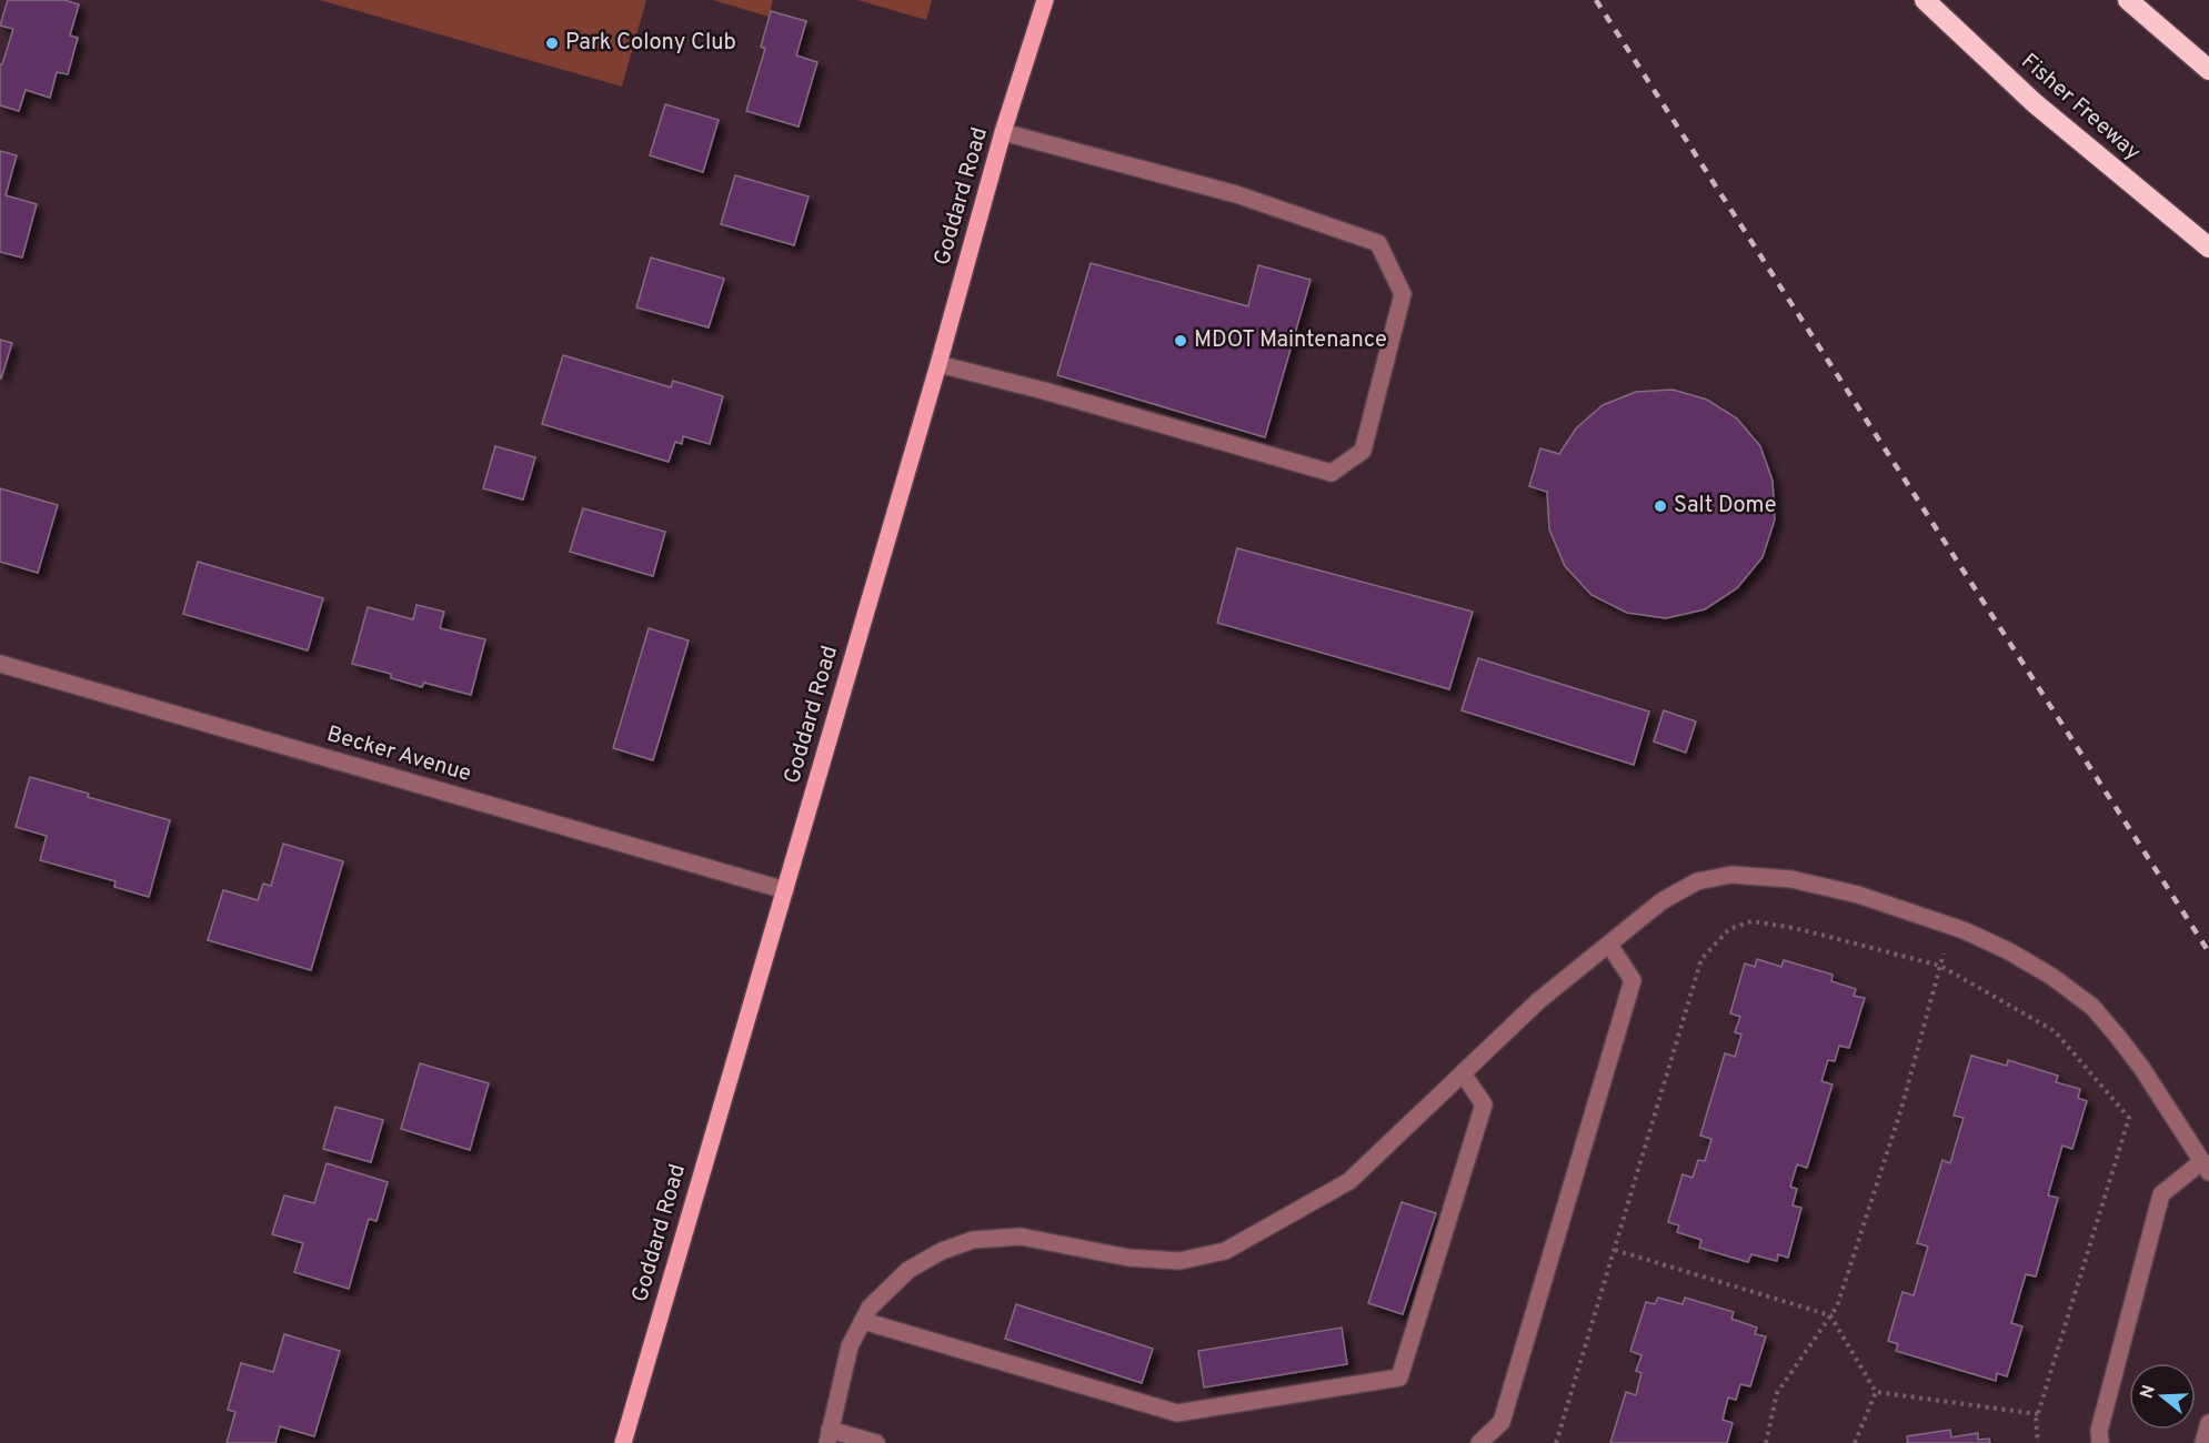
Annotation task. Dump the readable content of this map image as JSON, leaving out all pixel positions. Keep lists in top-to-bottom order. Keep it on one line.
{"streets":{"highway":["Fisher Freeway"],"main road":["Goddard Road"],"street":["Becker Avenue"]},"crossings":[["Goddard Road","Becker Avenue"]],"places":["Park Colony Club","MDOT Maintenance","Salt Dome"],"north":"left"}
